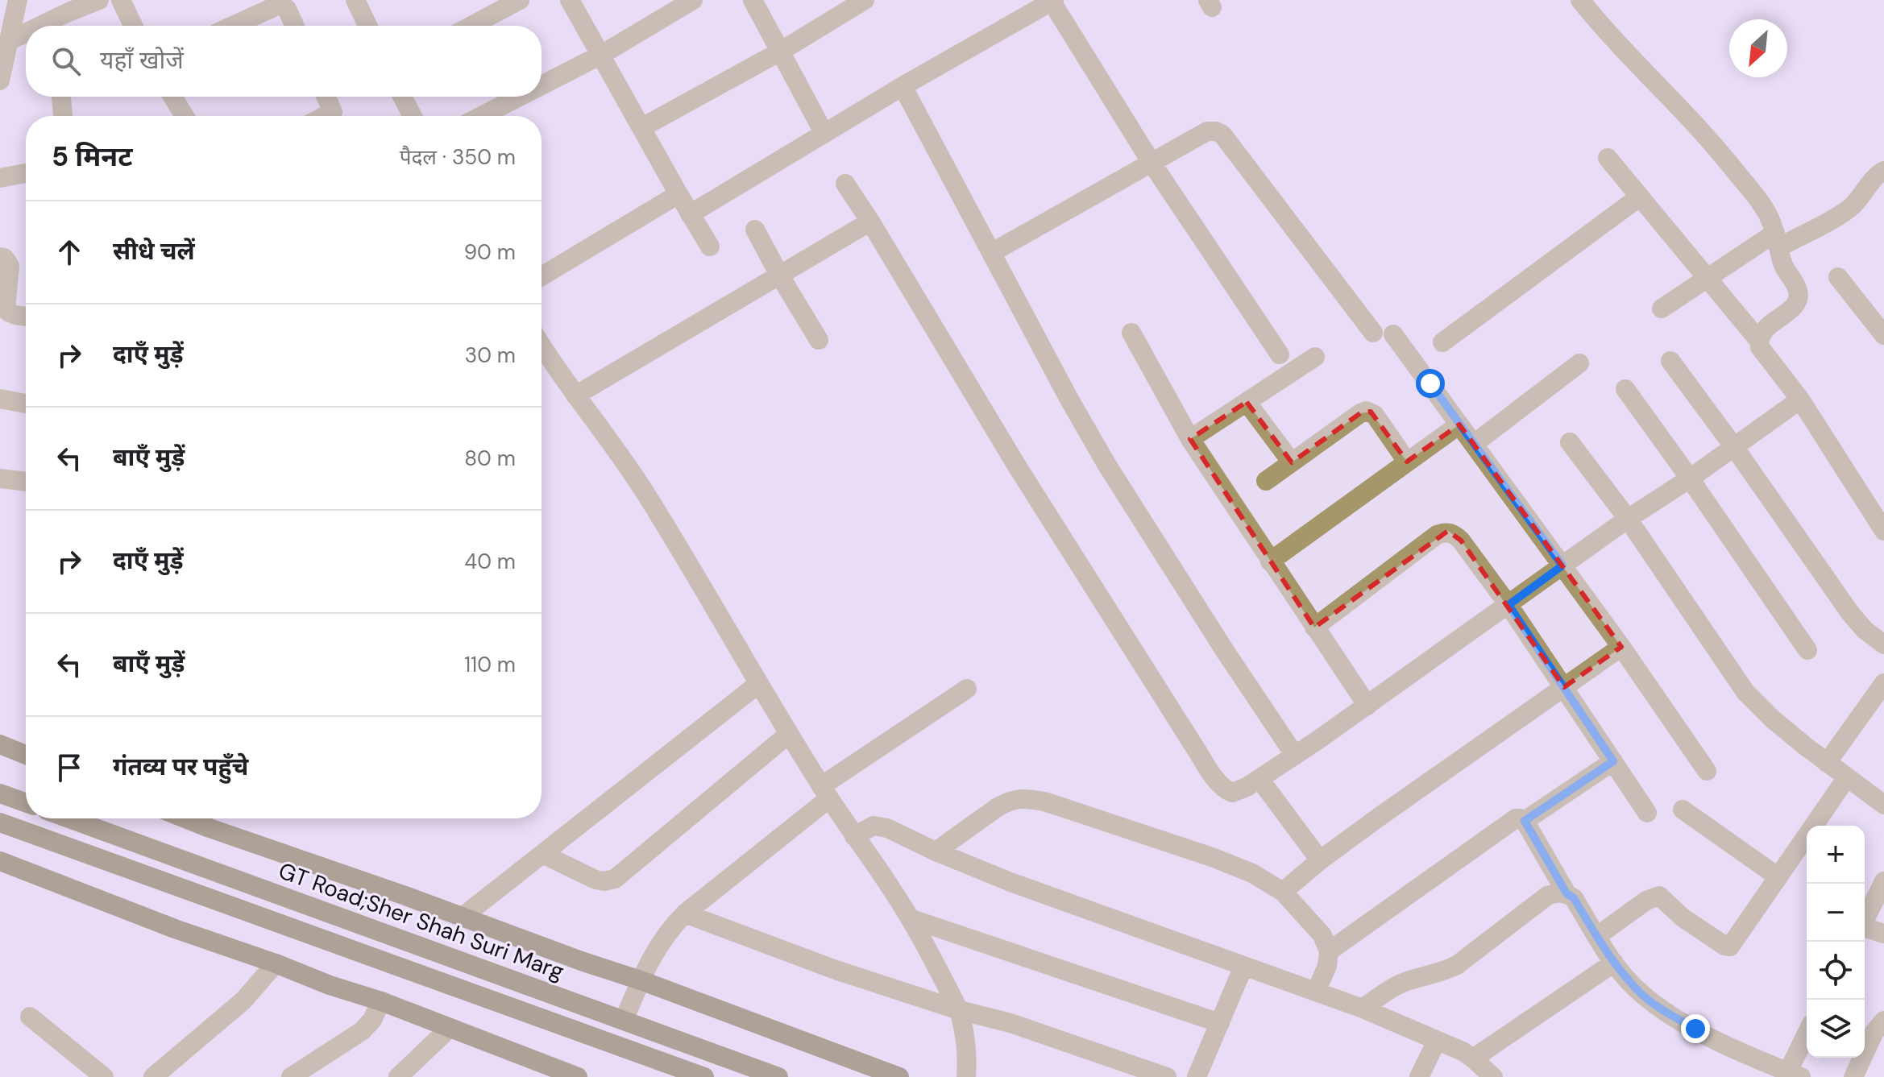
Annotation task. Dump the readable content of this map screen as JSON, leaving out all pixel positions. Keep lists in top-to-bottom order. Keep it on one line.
{"streets":{"main road":["GT Road;Sher Shah Suri Marg"]},"north":"bottom left","page":{"search":"यहाँ खोजें","heading":["5 मिनट","पैदल · 350 m"],"list":[["सीधे चलें","90 m"],["दाएँ मुड़ें","30 m"],["बाएँ मुड़ें","80 m"],["दाएँ मुड़ें","40 m"],["बाएँ मुड़ें","110 m"],"गंतव्य पर पहुँचे"],"map_buttons":["+","−"]}}
